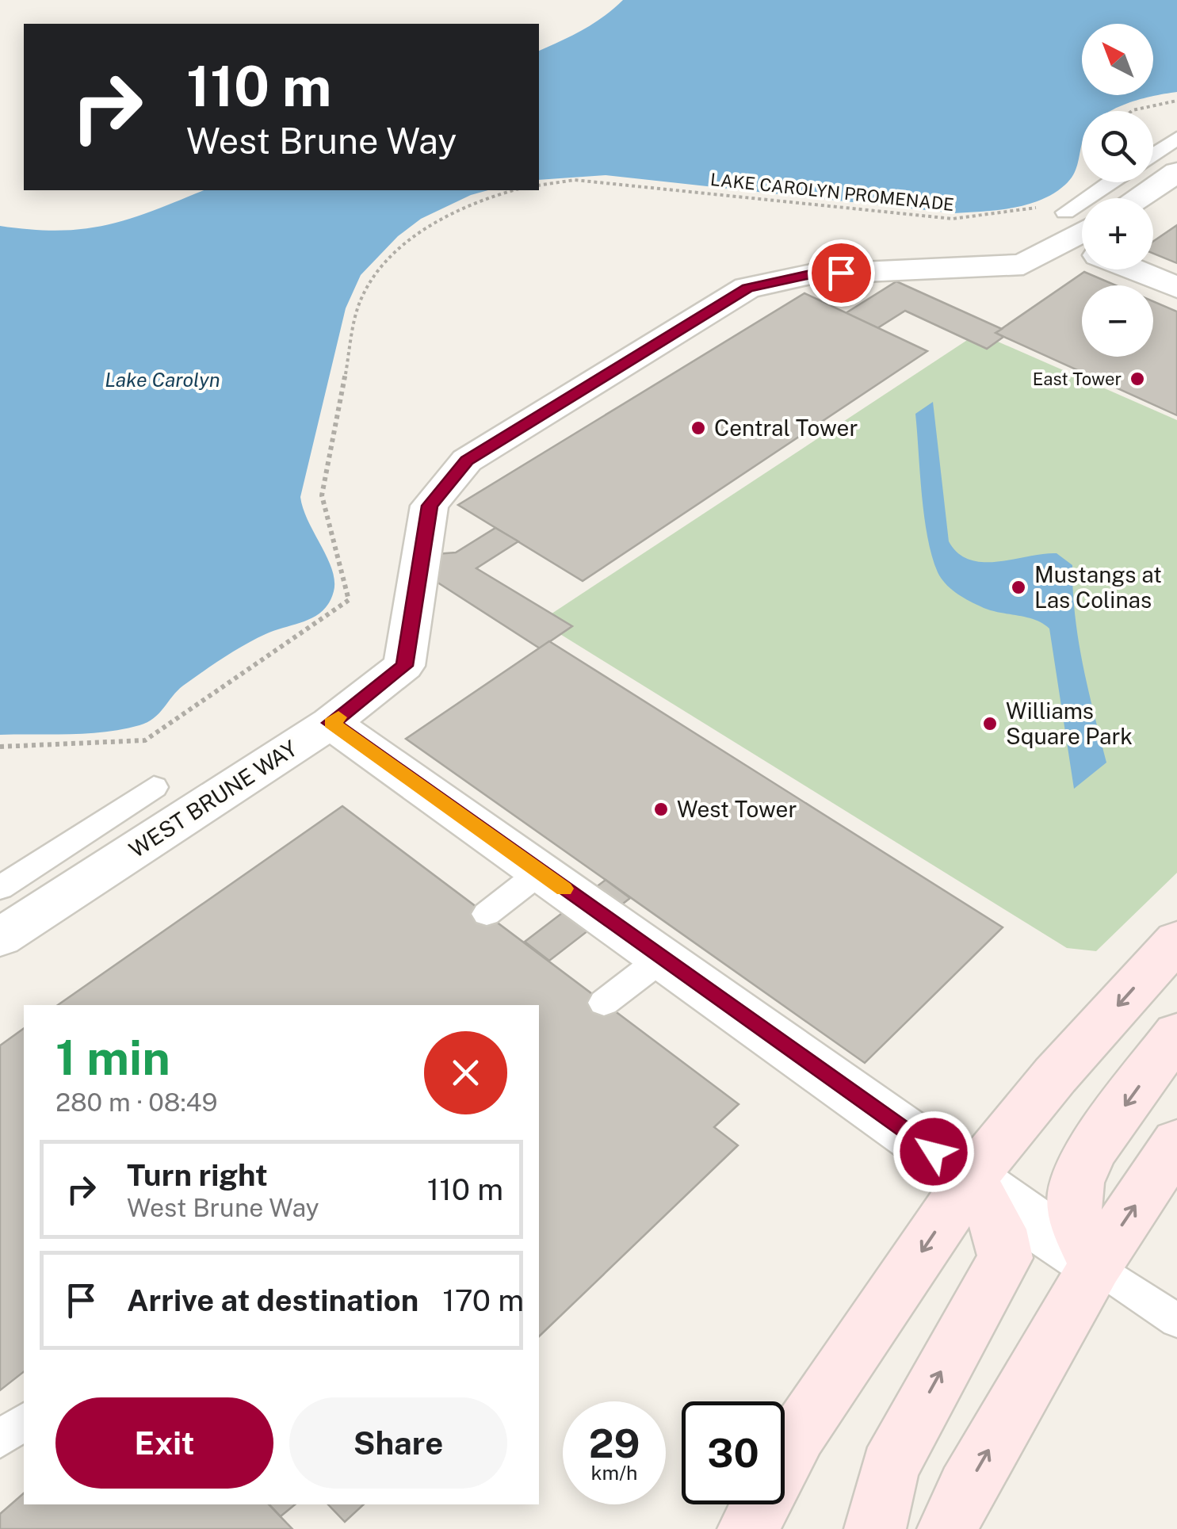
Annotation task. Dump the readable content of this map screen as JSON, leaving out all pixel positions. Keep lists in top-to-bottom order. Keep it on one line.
{"streets":{"street":["WEST BRUNE WAY"],"path":["LAKE CAROLYN PROMENADE"]},"water":["Lake Carolyn"],"places":["East Tower","Central Tower","Mustangs at Las Colinas","Williams Square Park","West Tower"],"north":"top left","page":{"map_buttons":["+","−"],"turn":["110 m","West Brune Way"],"heading":["1 min","280 m · 08:49"],"list":[{"name":"Turn right","note":"West Brune Way","value":"110 m"},{"name":"Arrive at destination","value":"170 m"}],"buttons":["Exit","Share"],"speed":"29 km/h","limit":"30"}}
